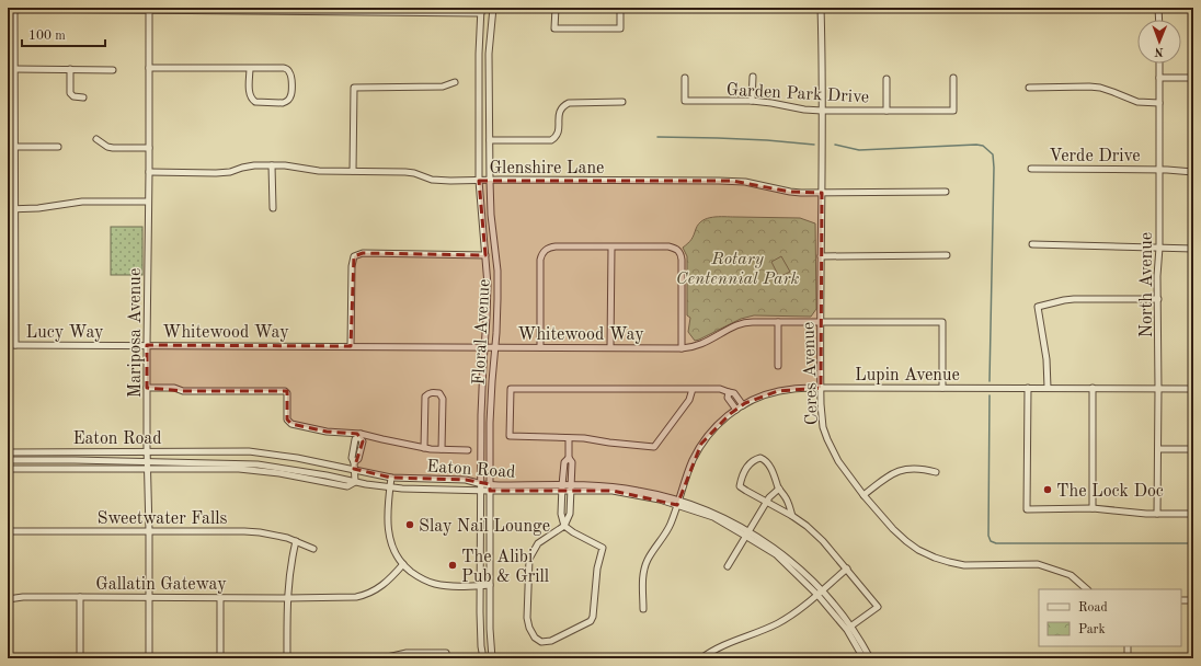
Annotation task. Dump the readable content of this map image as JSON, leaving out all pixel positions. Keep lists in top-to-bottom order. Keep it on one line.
{"streets":{"street":["Garden Park Drive","Verde Drive","Glenshire Lane","North Avenue","Lucy Way","Whitewood Way","Floral Avenue","Mariposa Avenue","Ceres Avenue","Lupin Avenue","Eaton Road","Sweetwater Falls","Gallatin Gateway"]},"crossings":[["Garden Park Drive","Ceres Avenue"],["Verde Drive","North Avenue"],["Glenshire Lane","Floral Avenue"],["Glenshire Lane","Mariposa Avenue"],["Glenshire Lane","Ceres Avenue"],["North Avenue","Lupin Avenue"],["Lucy Way","Whitewood Way"],["Lucy Way","Mariposa Avenue"],["Whitewood Way","Floral Avenue"],["Whitewood Way","Mariposa Avenue"],["Whitewood Way","Ceres Avenue"],["Whitewood Way","Lupin Avenue"],["Floral Avenue","Eaton Road"],["Mariposa Avenue","Eaton Road"],["Mariposa Avenue","Sweetwater Falls"],["Mariposa Avenue","Gallatin Gateway"],["Ceres Avenue","Lupin Avenue"],["Lupin Avenue","Eaton Road"]],"parks":["Rotary Centennial Park"],"places":["The Lock Doc","Slay Nail Lounge","The Alibi Pub & Grill"],"legend":["Road","Park"],"scale_bar":"100 m","north":"bottom"}
